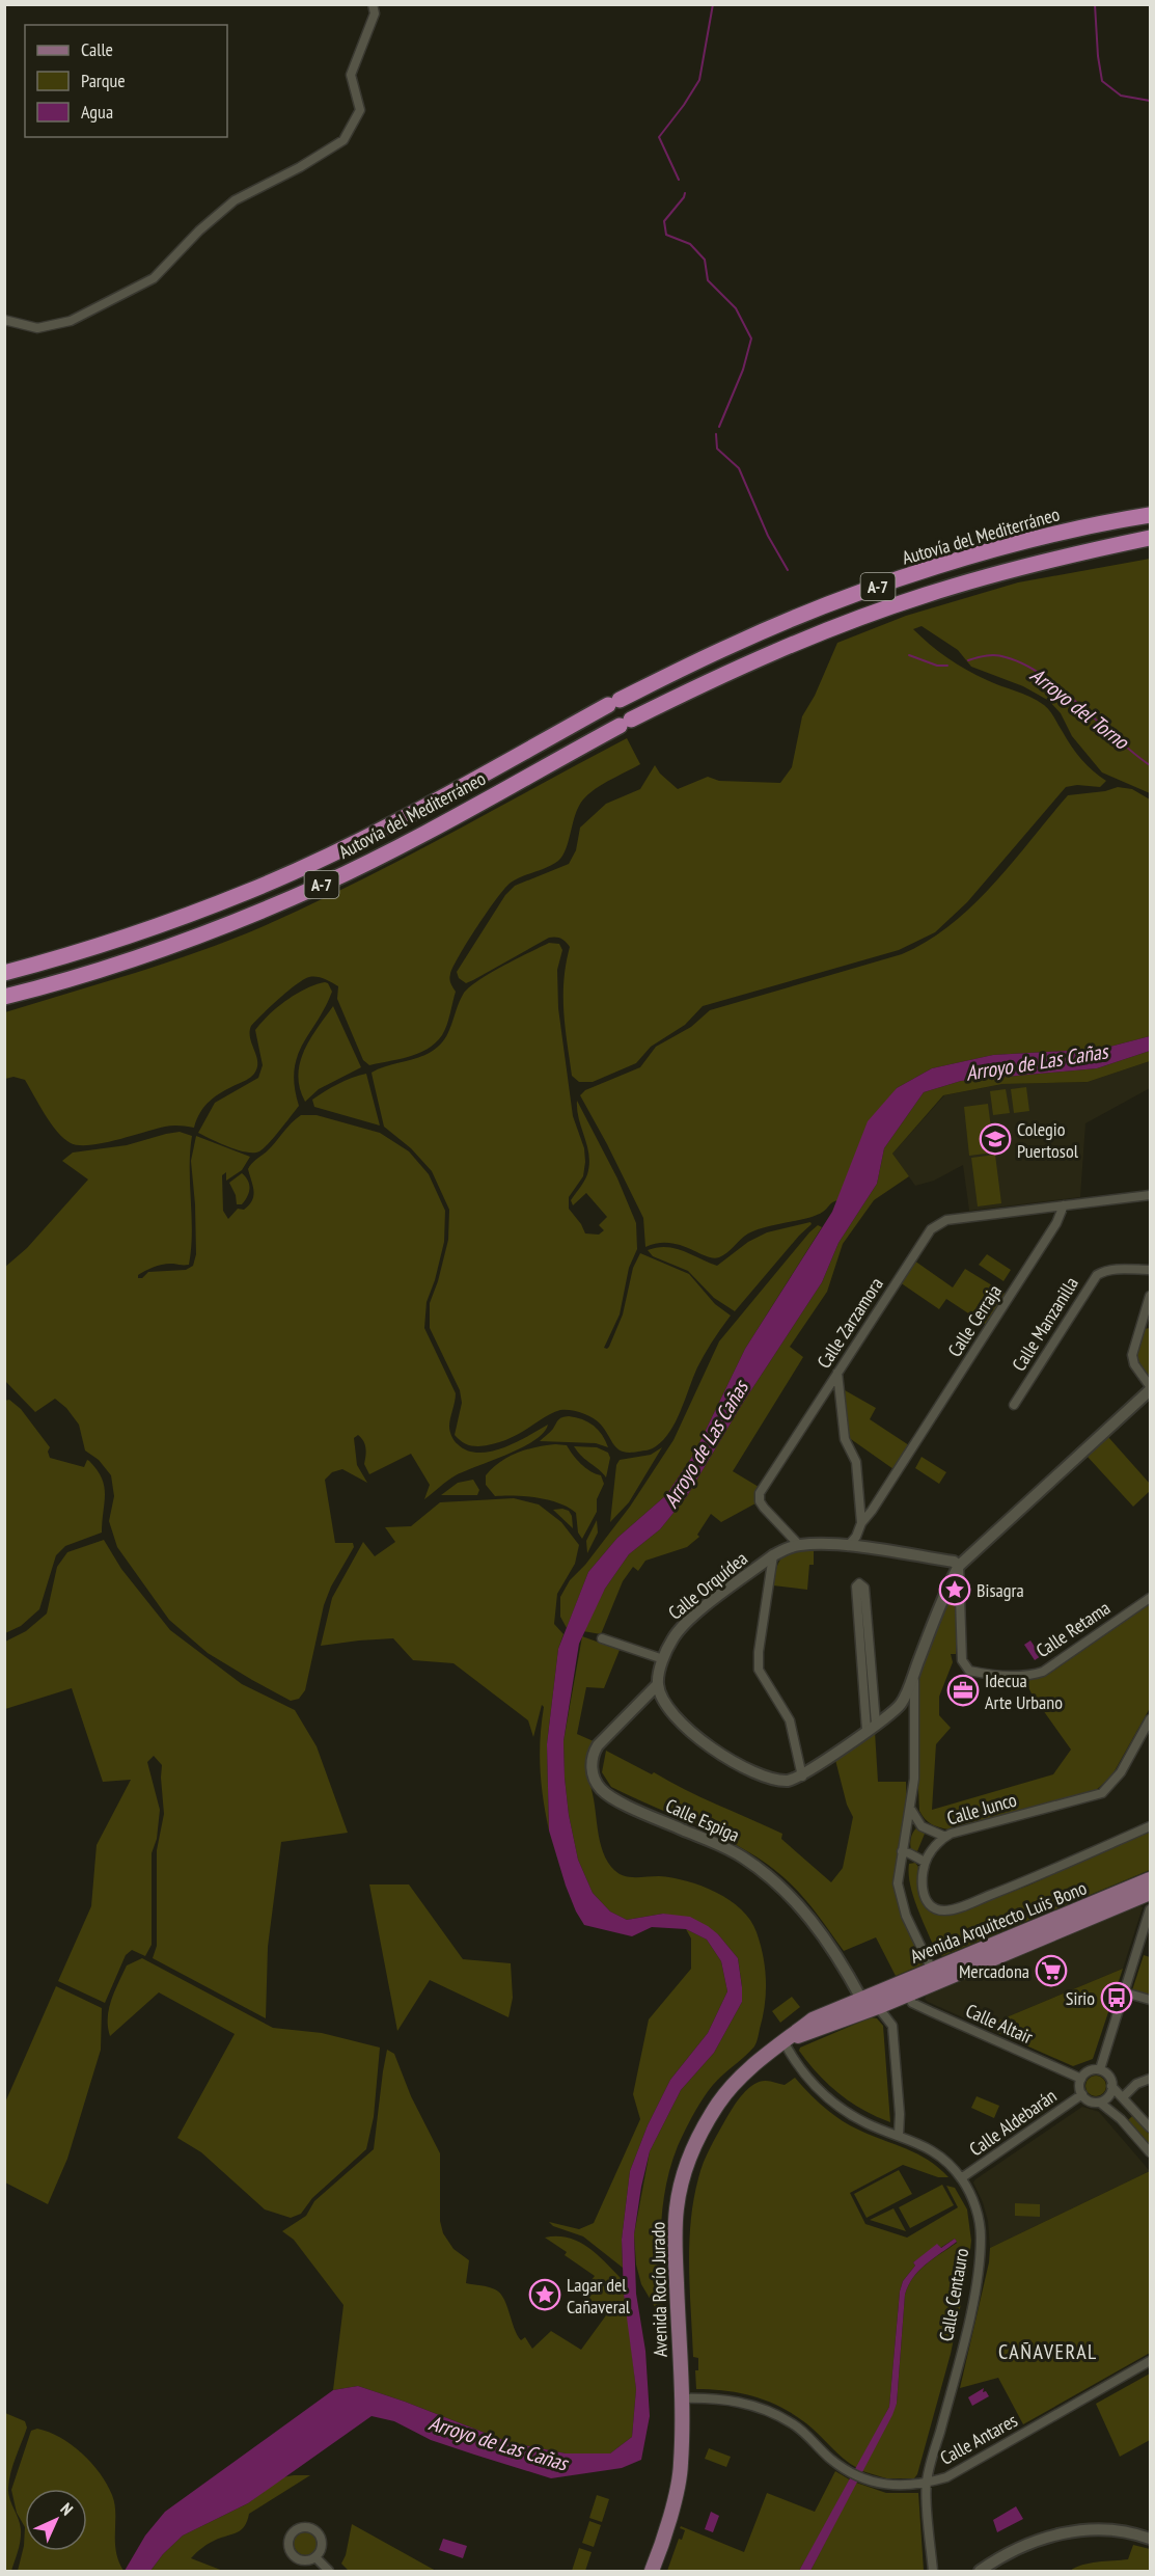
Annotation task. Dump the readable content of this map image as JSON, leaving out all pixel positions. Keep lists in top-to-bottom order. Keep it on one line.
{"streets":{"highway":["Autovía del Mediterráneo","A-7"],"main road":["Avenida Arquitecto Luis Bono","Avenida Rocío Jurado"],"street":["Calle Cerraja","Calle Zarzamora","Calle Manzanilla","Calle Orquídea","Calle Retama","Calle Junco","Calle Espiga","Calle Altair","Calle Aldebarán","Calle Centauro","Calle Antares"]},"crossings":[["Calle Cerraja","Calle Zarzamora"],["Calle Cerraja","Calle Orquídea"],["Calle Zarzamora","Calle Orquídea"],["Calle Orquídea","Calle Retama"],["Calle Orquídea","Calle Espiga"],["Calle Espiga","Avenida Arquitecto Luis Bono"],["Calle Espiga","Avenida Rocío Jurado"],["Avenida Arquitecto Luis Bono","Calle Altair"],["Avenida Arquitecto Luis Bono","Avenida Rocío Jurado"],["Calle Altair","Calle Aldebarán"],["Calle Aldebarán","Calle Centauro"],["Avenida Rocío Jurado","Calle Centauro"],["Avenida Rocío Jurado","Calle Antares"],["Calle Centauro","Calle Antares"]],"districts":["CAÑAVERAL"],"water":["Arroyo del Torno","Arroyo de Las Cañas"],"places":{"school or university":["Colegio Puertosol"],"place":["Bisagra","Lagar del Cañaveral"],"office":["Idecua Arte Urbano"],"supermarket":["Mercadona"],"bus stop":["Sirio"]},"legend":["Calle","Parque","Agua"],"north":"top right"}
